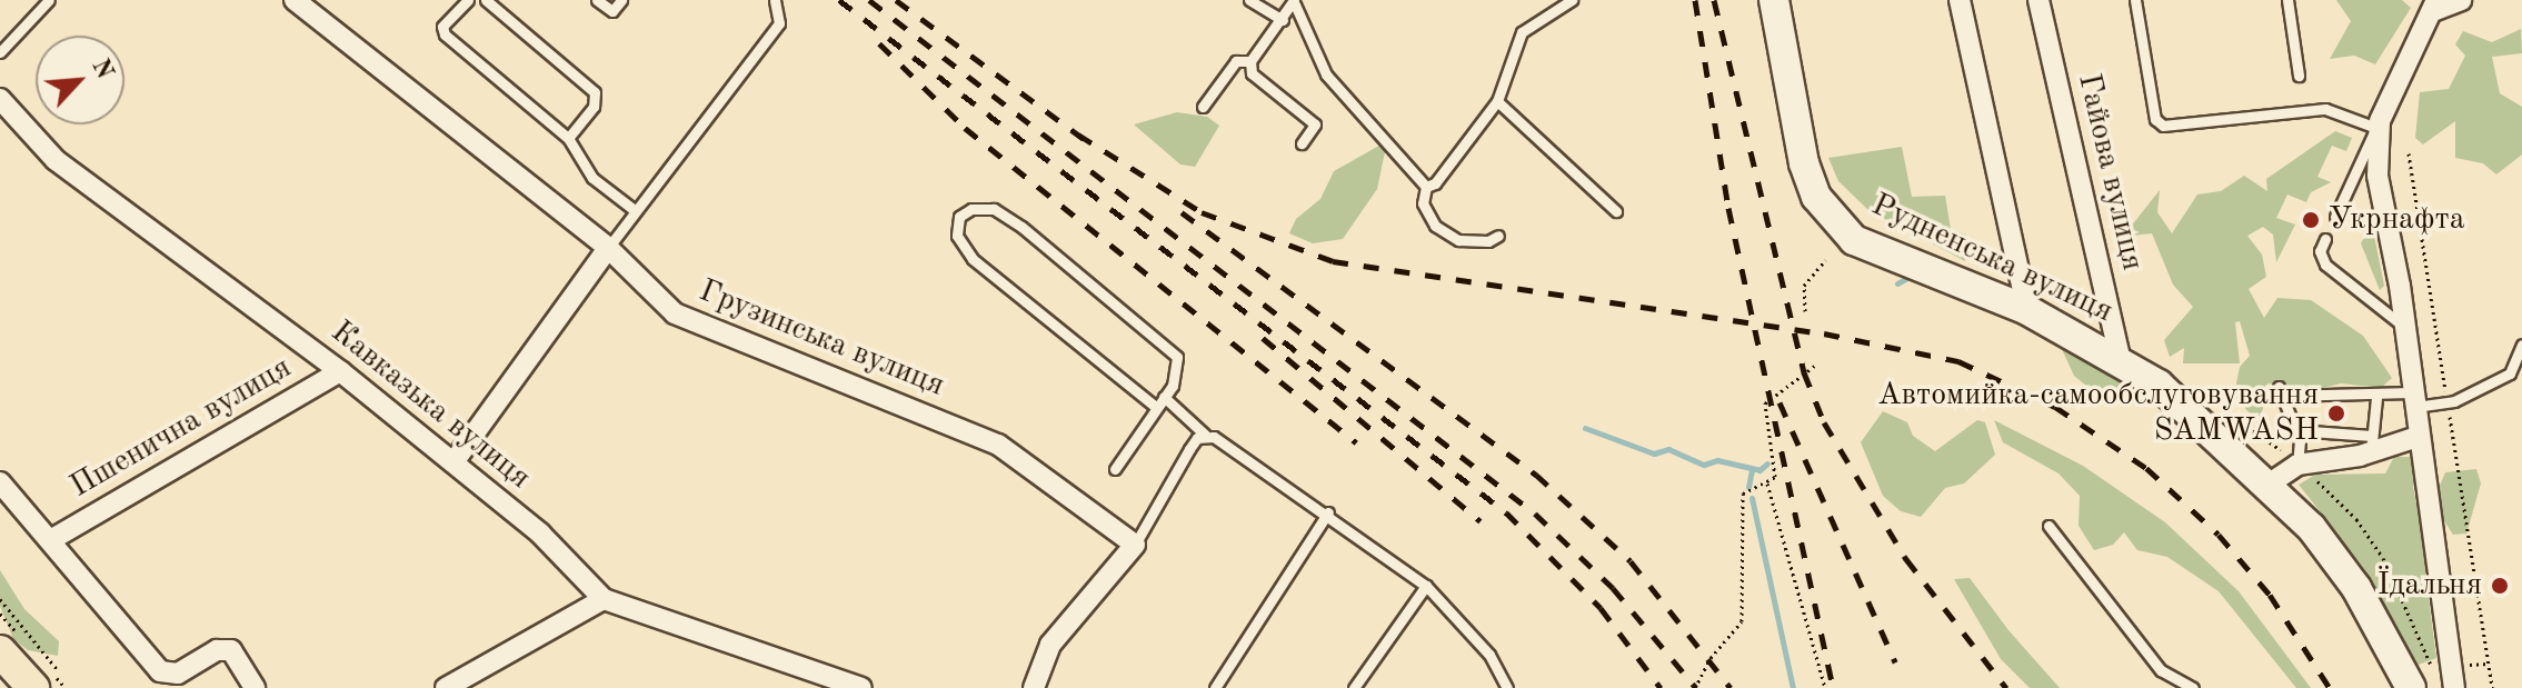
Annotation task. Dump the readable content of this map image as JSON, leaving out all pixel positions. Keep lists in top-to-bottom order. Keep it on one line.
{"streets":{"street":["Гайова вулиця","Рудненська вулиця","Грузинська вулиця","Кавказька вулиця","Пшенична вулиця"]},"crossings":[["Гайова вулиця","Рудненська вулиця"],["Кавказька вулиця","Пшенична вулиця"]],"places":["Укрнафта","Автомийка-самообслуговування SAMWASH","Їдальня"],"north":"top right"}
